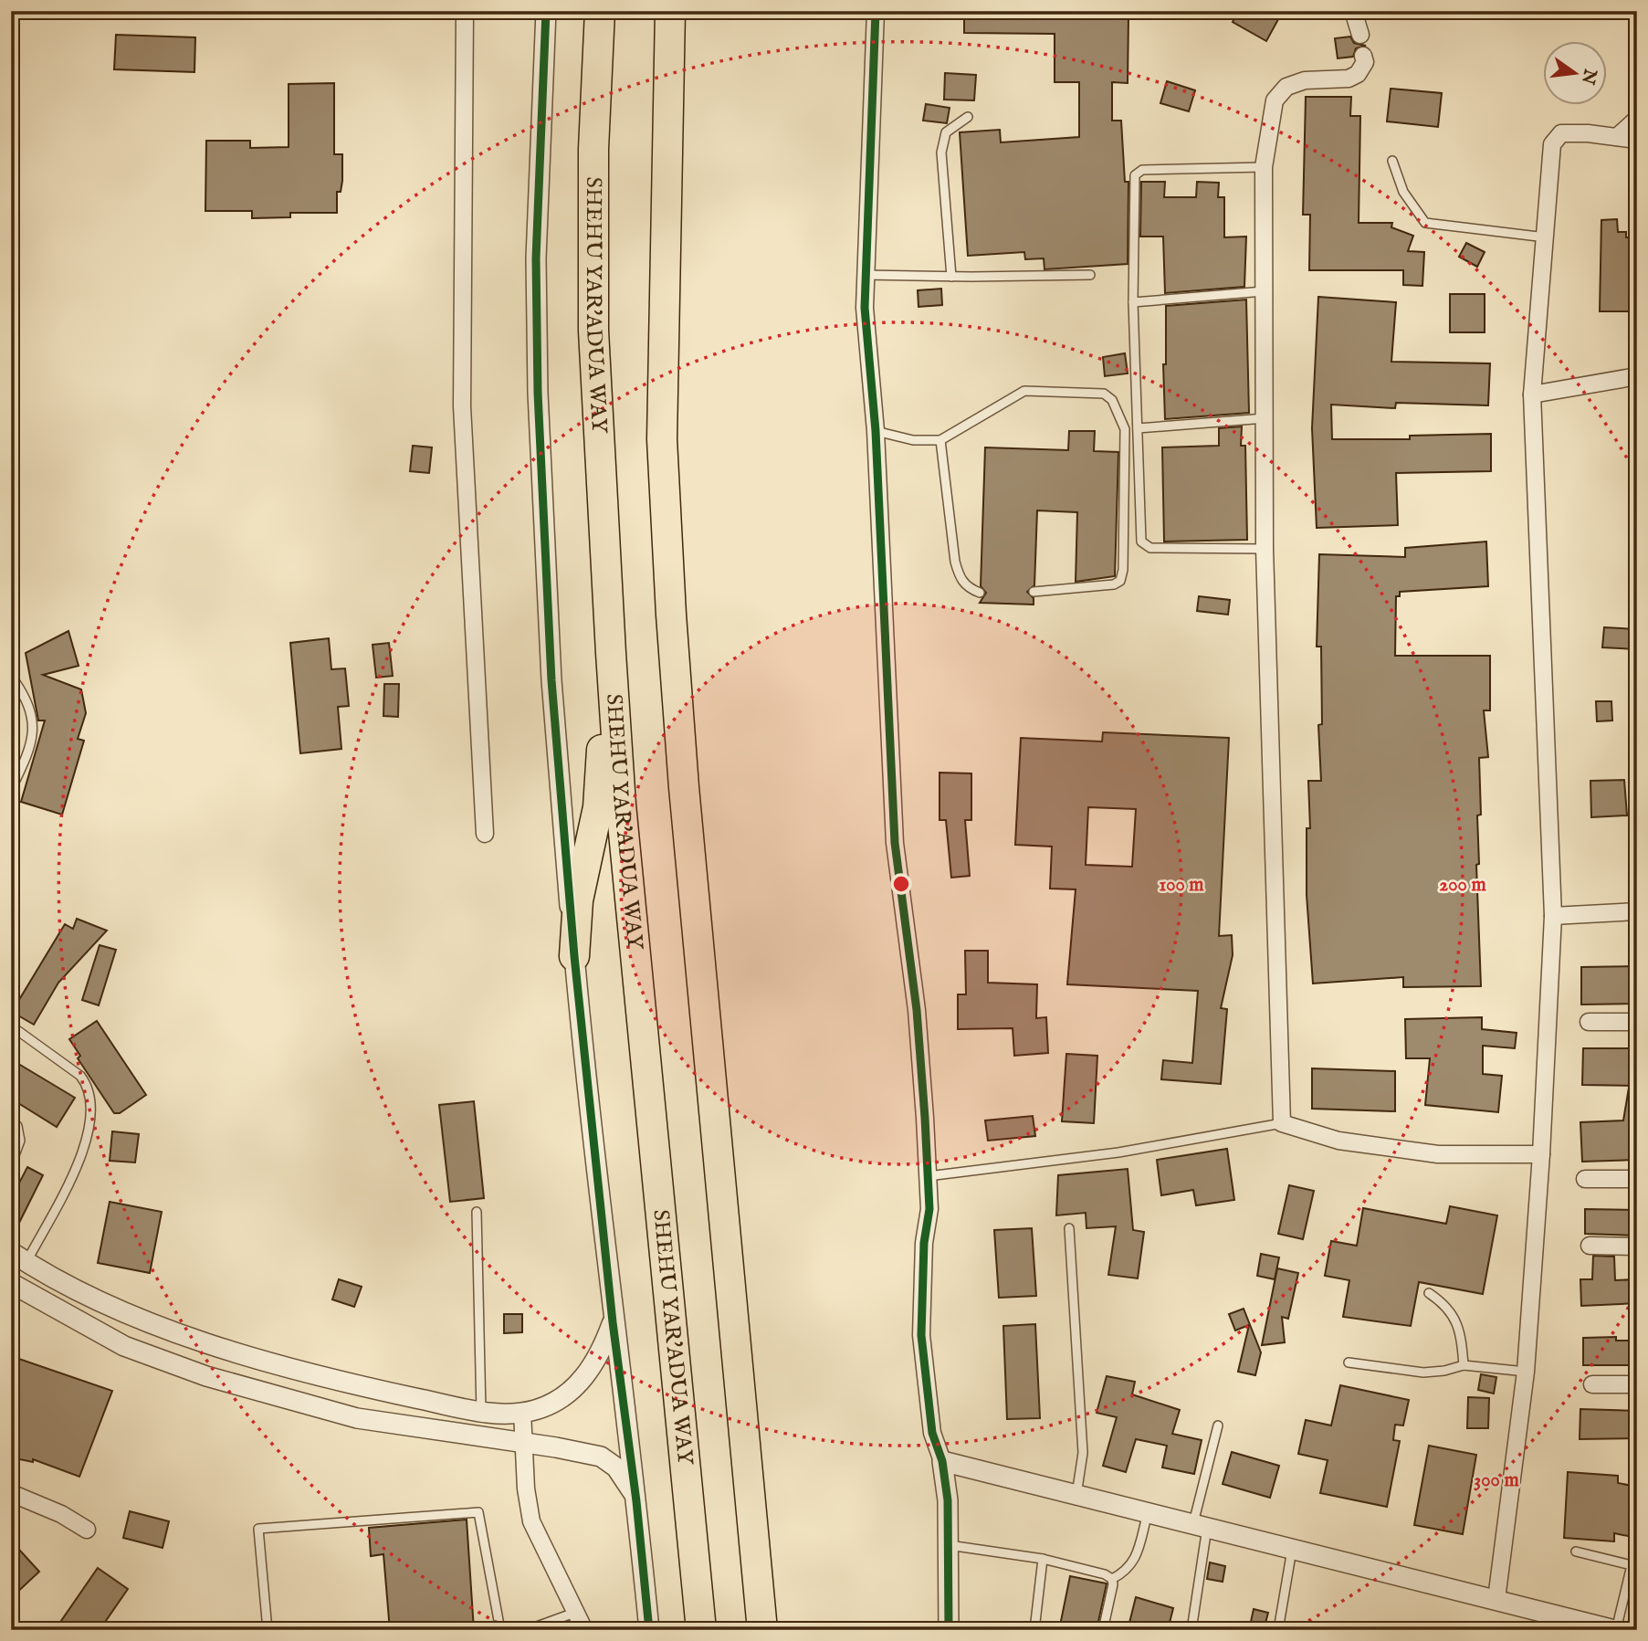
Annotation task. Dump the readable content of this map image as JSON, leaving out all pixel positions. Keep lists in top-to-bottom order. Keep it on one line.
{"streets":{"highway":["SHEHU YAR'ADUA WAY"]},"north":"right","rings":["100 m","200 m","300 m"]}
